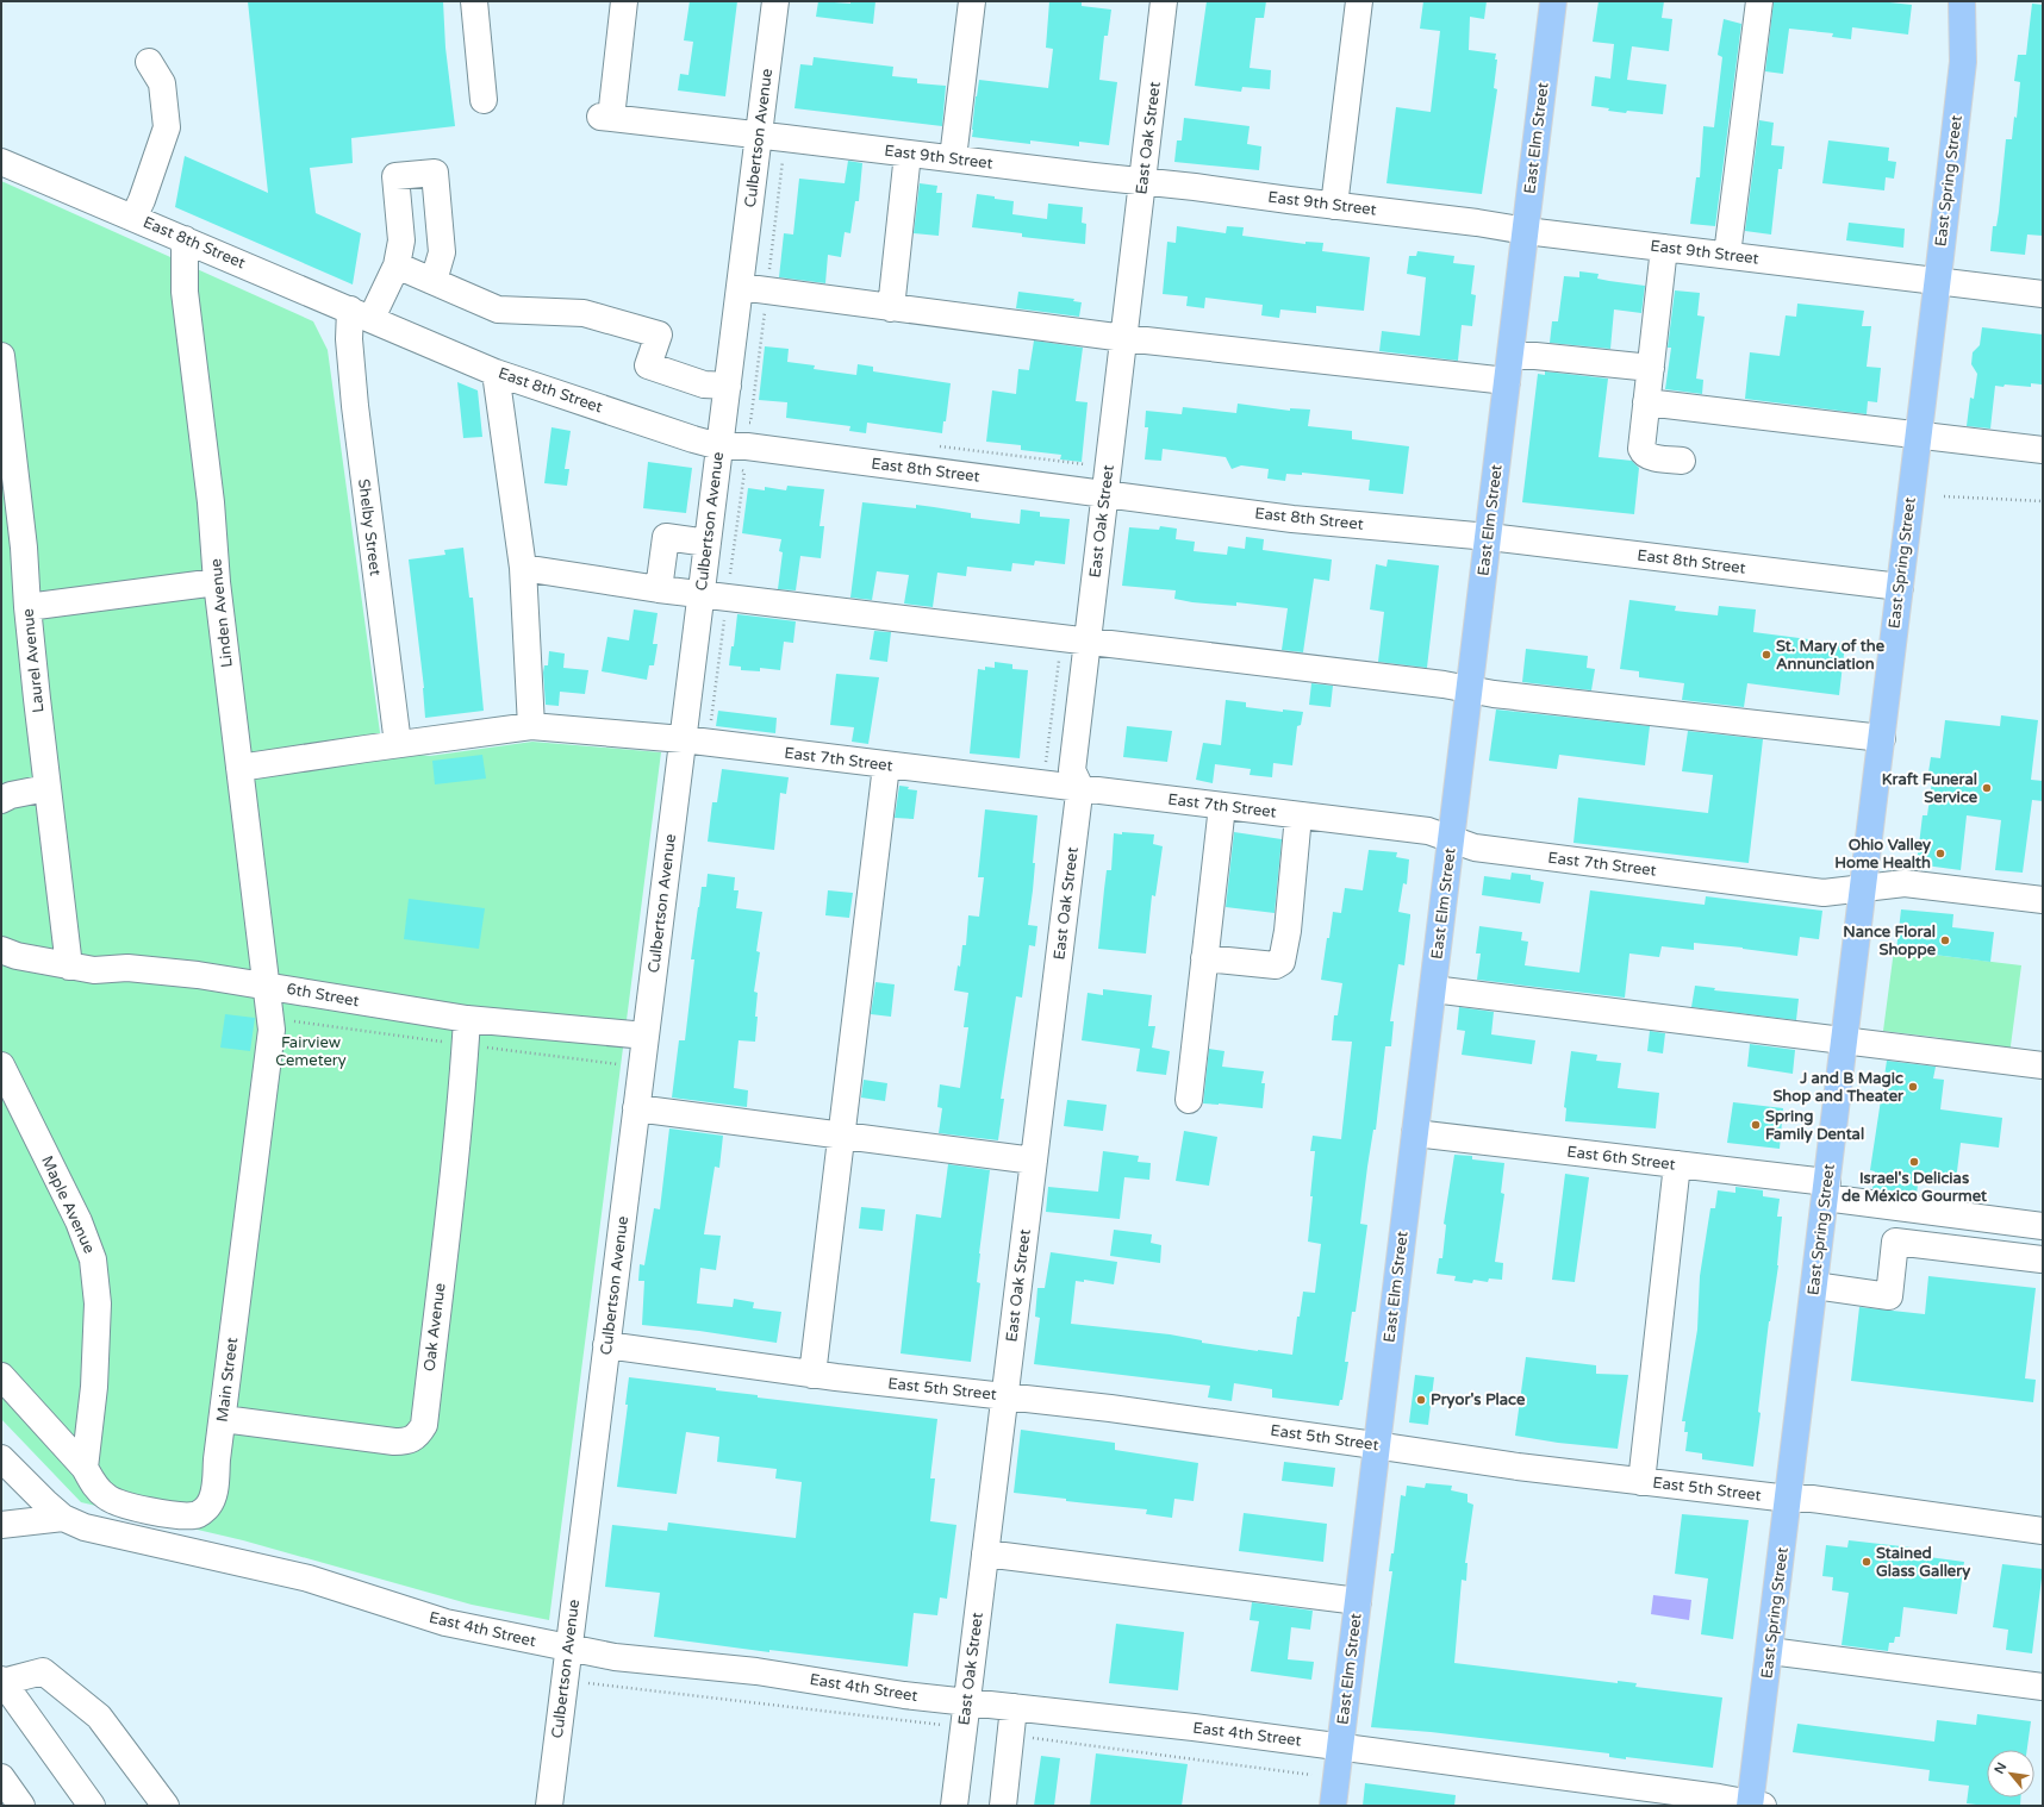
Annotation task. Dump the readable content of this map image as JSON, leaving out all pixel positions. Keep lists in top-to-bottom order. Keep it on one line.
{"streets":{"main road":["East Elm Street","East Spring Street"],"street":["Culbertson Avenue","East Oak Street","East 9th Street","East 8th Street","Shelby Street","Linden Avenue","Laurel Avenue","East 7th Street","6th Street","East 6th Street","Maple Avenue","Oak Avenue","Main Street","East 5th Street","East 4th Street"]},"crossings":[["Culbertson Avenue","East 9th Street"],["Culbertson Avenue","East 8th Street"],["Culbertson Avenue","East 7th Street"],["Culbertson Avenue","6th Street"],["Culbertson Avenue","East 5th Street"],["Culbertson Avenue","East 4th Street"],["East Oak Street","East 9th Street"],["East Oak Street","East 8th Street"],["East Oak Street","East 7th Street"],["East Oak Street","East 5th Street"],["East Oak Street","East 4th Street"],["East Elm Street","East 9th Street"],["East Elm Street","East 8th Street"],["East Elm Street","East 7th Street"],["East Elm Street","East 6th Street"],["East Elm Street","East 5th Street"],["East Elm Street","East 4th Street"],["East 9th Street","East Spring Street"],["East Spring Street","East 8th Street"],["East Spring Street","East 7th Street"],["East Spring Street","East 6th Street"],["East Spring Street","East 5th Street"],["East Spring Street","East 4th Street"],["East 8th Street","Shelby Street"],["East 8th Street","Linden Avenue"],["Shelby Street","East 7th Street"],["Linden Avenue","East 7th Street"],["Linden Avenue","6th Street"],["Linden Avenue","Main Street"],["Laurel Avenue","6th Street"],["6th Street","Oak Avenue"],["6th Street","Main Street"],["Maple Avenue","Main Street"],["Oak Avenue","Main Street"]],"parks":["Fairview Cemetery"],"places":["St. Mary of the Annunciation","Kraft Funeral Service","Ohio Valley Home Health","Nance Floral Shoppe","J and B Magic Shop and Theater","Spring Family Dental","Israel's Delicias de México Gourmet","Pryor's Place","Stained Glass Gallery"],"north":"top left"}
